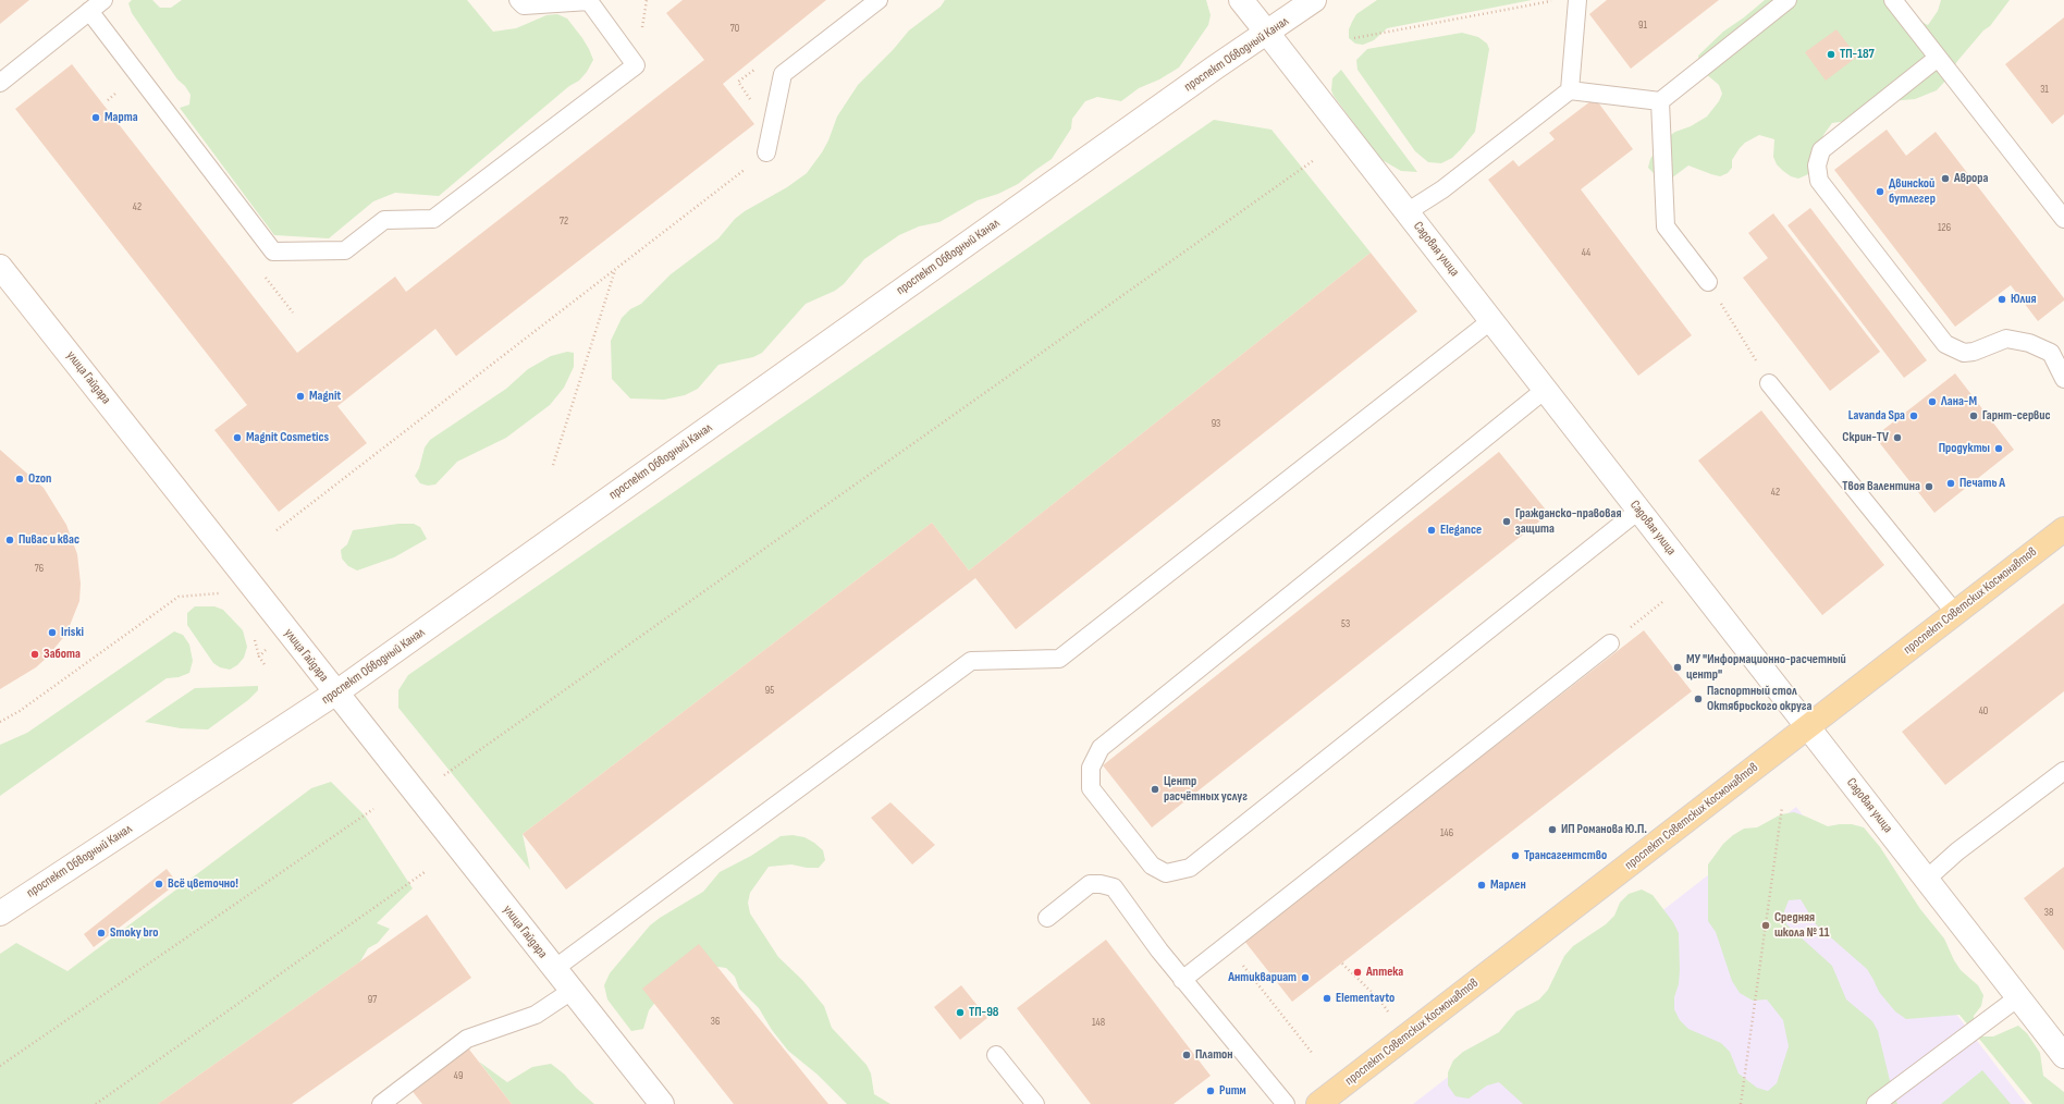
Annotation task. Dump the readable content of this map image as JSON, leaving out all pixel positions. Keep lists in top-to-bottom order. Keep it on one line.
{"streets":{"main road":["проспект Советских Космонавтов"],"street":["проспект Обводный Канал","Садовая улица","улица Гайдара"]},"crossings":[["проспект Обводный Канал","Садовая улица"],["проспект Обводный Канал","улица Гайдара"],["Садовая улица","проспект Советских Космонавтов"]],"places":["ТП-187","Марта","Аврора","Двинской бутлегер","Юлия","Magnit","Лана-М","Lavanda Spa","Гарнт-сервис","Magnit Cosmetics","Скрин-TV","Продукты","Ozon","Печать А","Твоя Валентина","Гражданско-правовая защита","Elegance","Пивас и квас","Iriski","Забота","МУ \"Информационно-расчетный центр\"","Паспортный стол Октябрьского округа","Центр расчётных услуг","ИП Романова Ю.П.","Трансагентство","Всё цветочно!","Марлен","Средняя школа № 11","Smoky bro","Аптека","Антиквариат","Elementavto","ТП-98","Платон","Ритм"],"house_numbers":["91","70","31","42","72","126","44","93","42","76","53","95","40","146","38","97","36","148","49"]}
